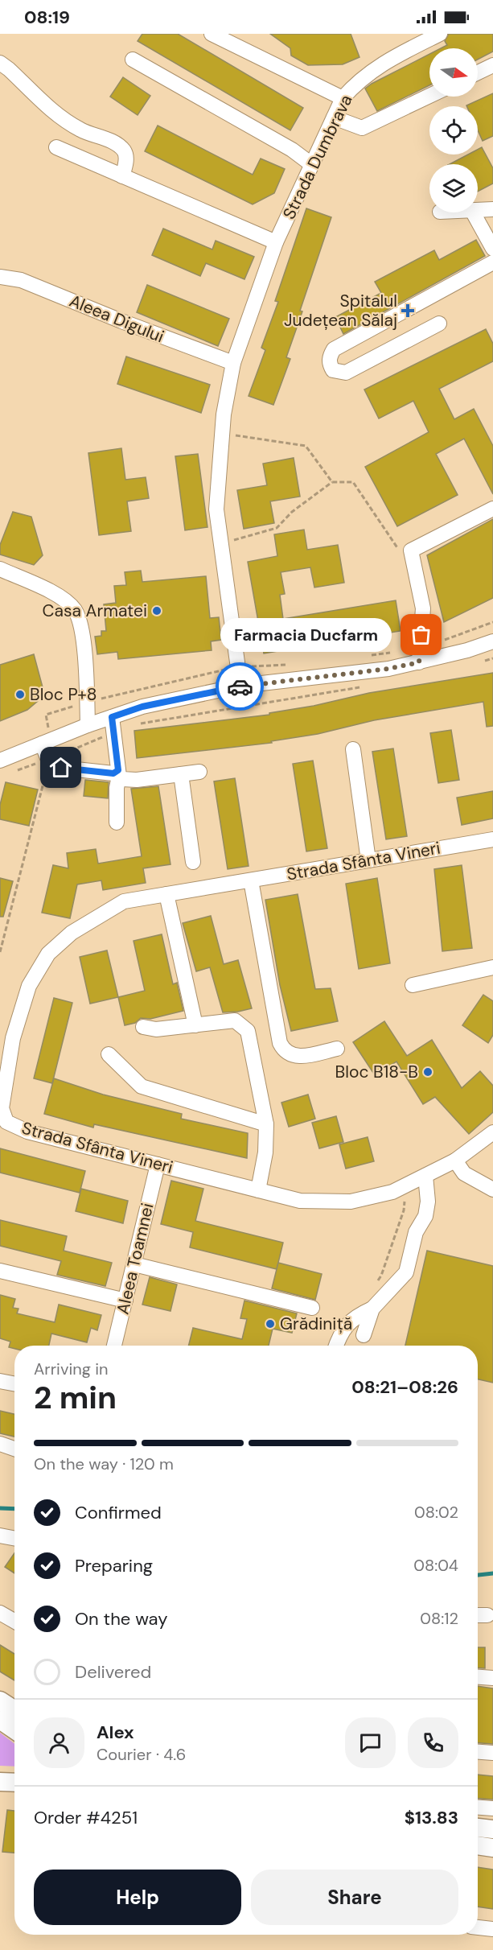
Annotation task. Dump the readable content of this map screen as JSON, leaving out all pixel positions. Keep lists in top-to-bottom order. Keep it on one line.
{"streets":{"street":["Strada Dumbrava","Aleea Digului","Strada Sfânta Vineri","Aleea Toamnei"]},"crossings":[["Strada Dumbrava","Aleea Digului"],["Strada Sfânta Vineri","Aleea Toamnei"]],"places":{"health":["Spitalul Județean Sălaj"],"other":["Casa Armatei","Farmacia Ducfarm","Bloc P+8","Bloc B18-B","Grădiniță"]},"north":"right","page":{"status":"08:19","bubble":"Farmacia Ducfarm","heading":["2 min","Arriving in","08:21–08:26"],"panel":["Alex","Courier · 4.6","Order #4251","$13.83"],"bar":"On the way · 120 m","list":[["Confirmed","08:02"],["Preparing","08:04"],["On the way","08:12"],"Delivered"],"buttons":["Help","Share"]}}
